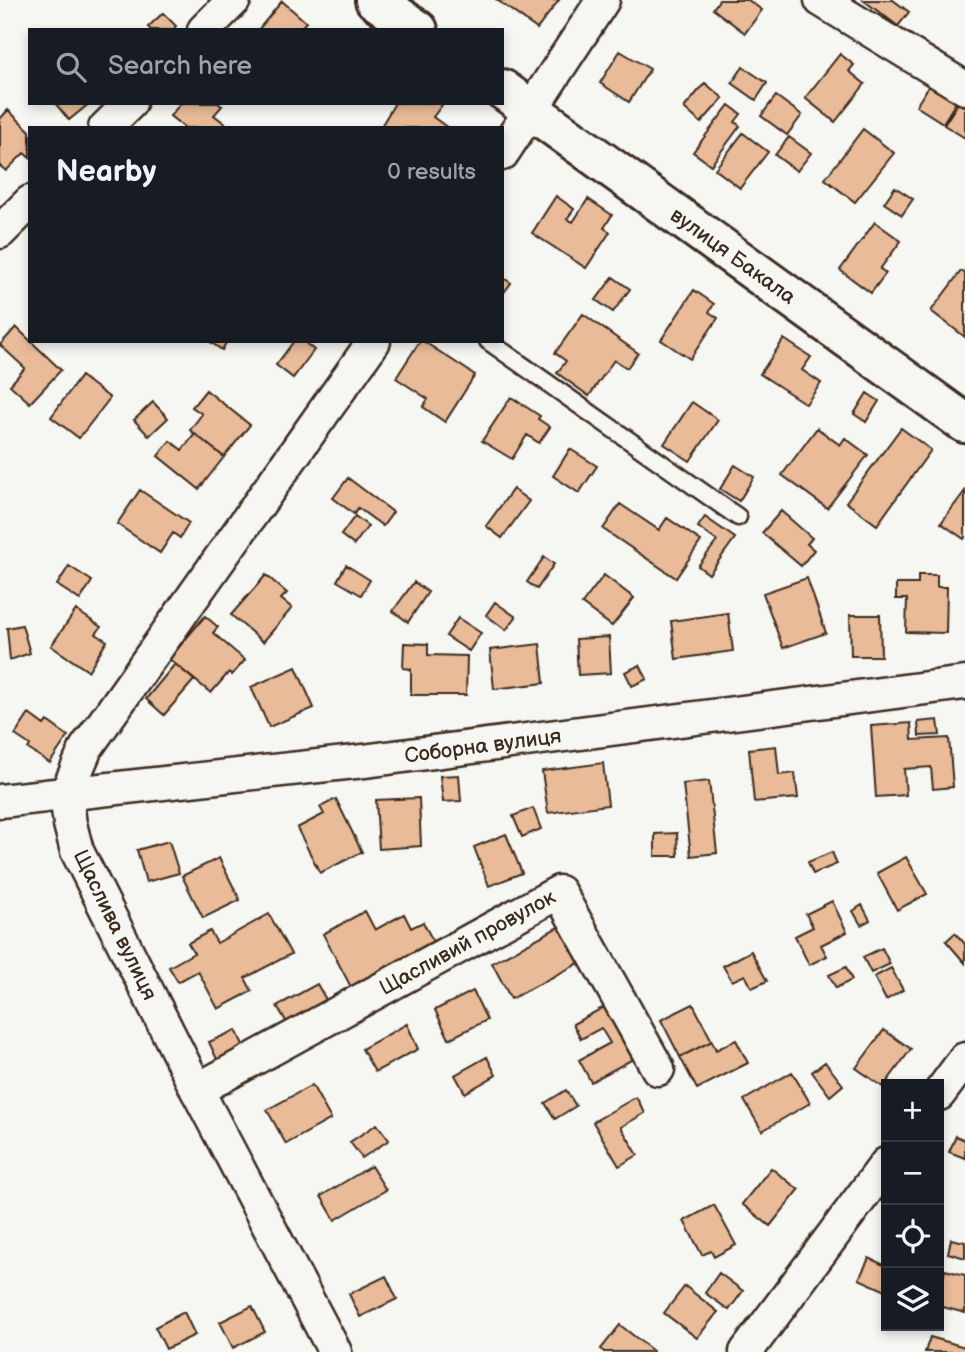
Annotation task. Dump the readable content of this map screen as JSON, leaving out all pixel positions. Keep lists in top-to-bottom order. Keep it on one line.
{"streets":{"street":["вулиця Бакала","Соборна вулиця","Щаслива вулиця","Щасливий провулок"]},"crossings":[["Соборна вулиця","Щаслива вулиця"],["Щаслива вулиця","Щасливий провулок"]],"page":{"search":"Search here","heading":["Nearby","0 results"],"map_buttons":["+","−"]}}
